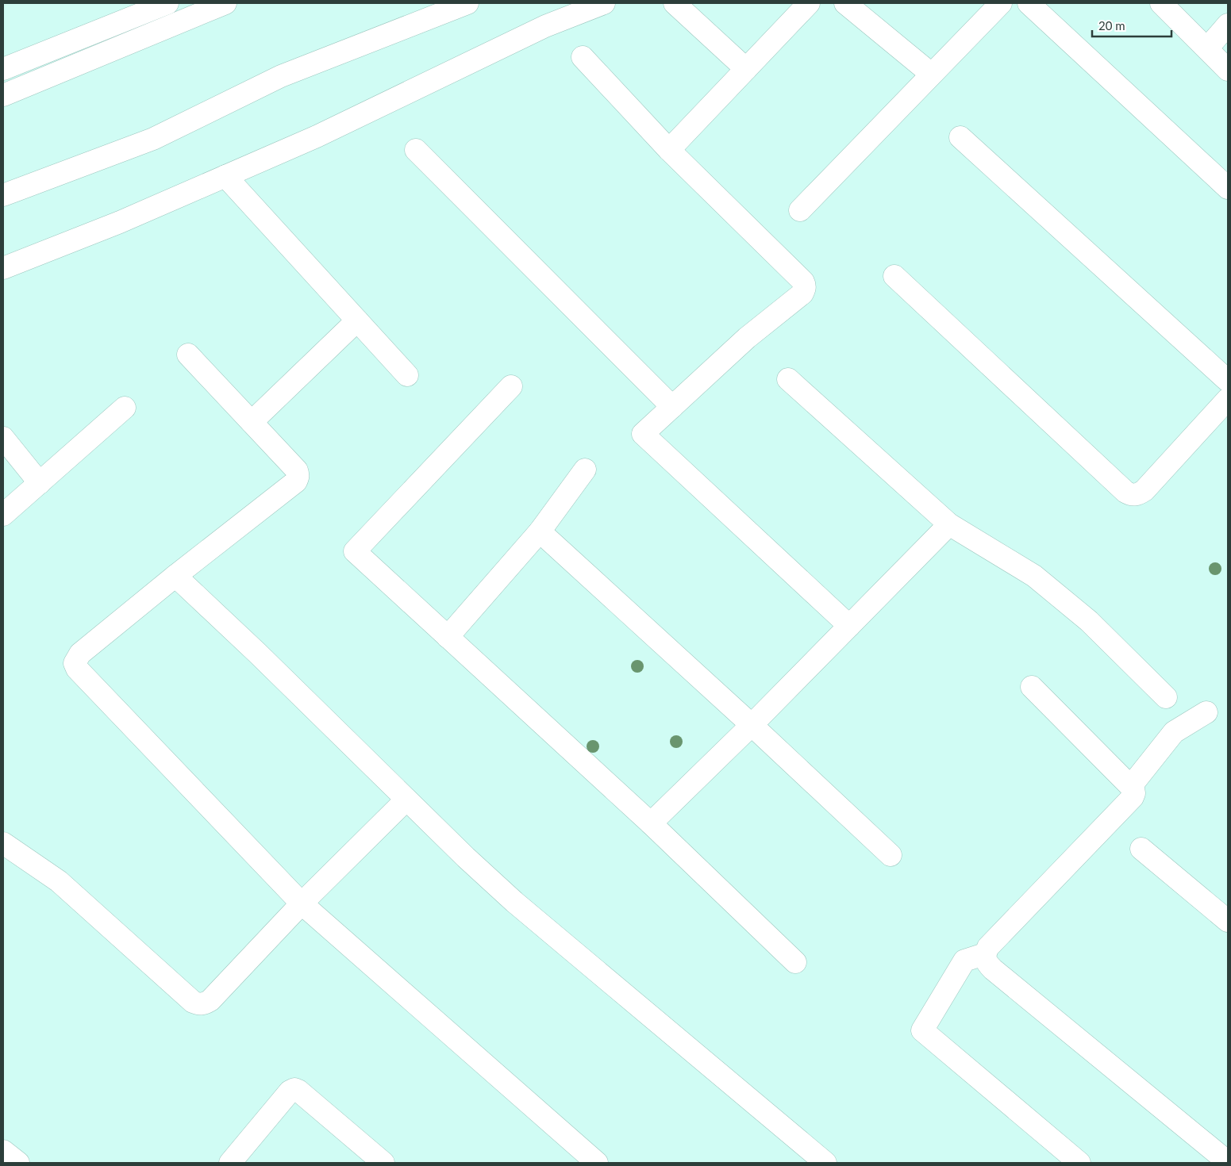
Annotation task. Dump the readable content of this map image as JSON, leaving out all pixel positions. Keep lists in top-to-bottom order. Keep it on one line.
{"scale_bar":"20 m"}
